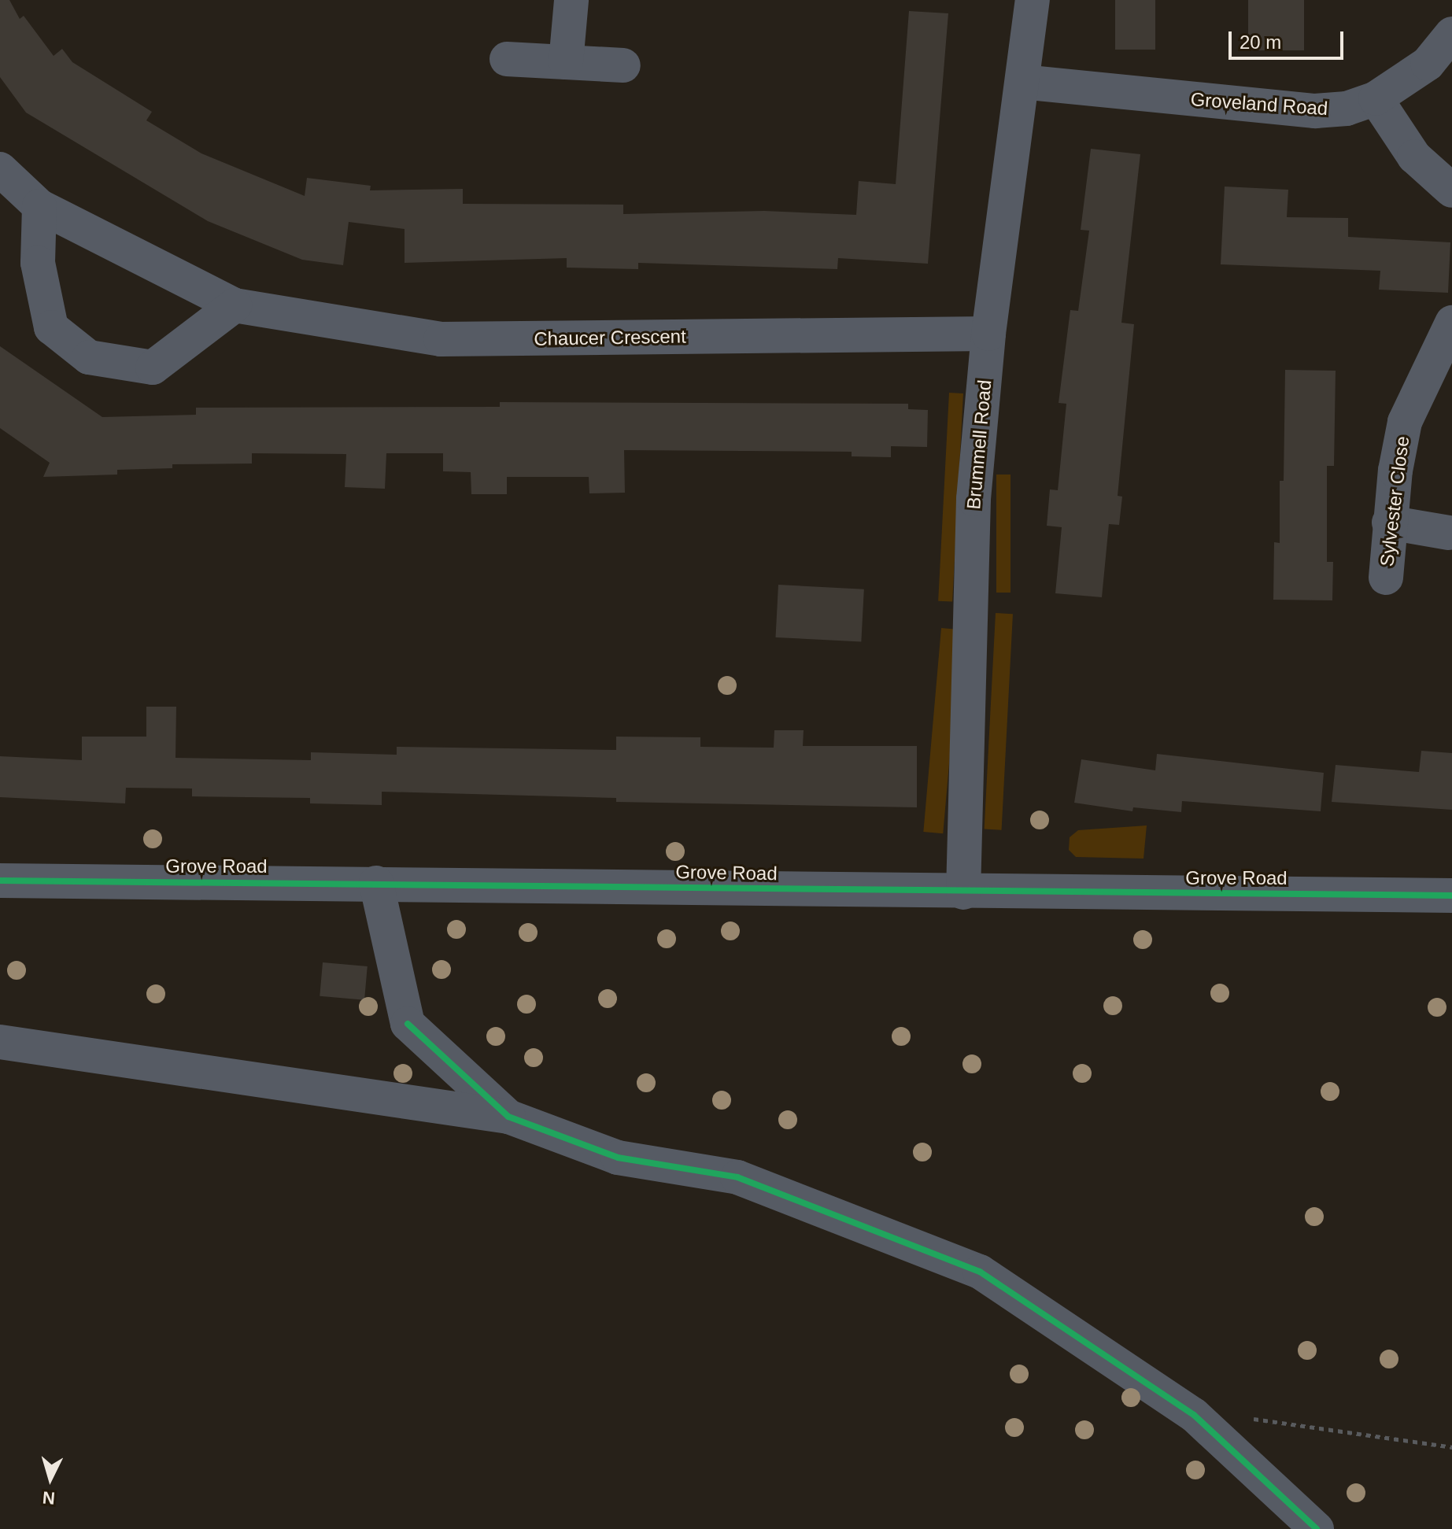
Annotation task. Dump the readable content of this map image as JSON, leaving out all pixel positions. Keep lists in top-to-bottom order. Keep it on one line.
{"streets":{"street":["Groveland Road","Chaucer Crescent","Brummell Road","Sylvester Close","Grove Road"]},"crossings":[["Groveland Road","Brummell Road"],["Chaucer Crescent","Brummell Road"],["Brummell Road","Grove Road"]],"scale_bar":"20 m","north":"bottom"}
